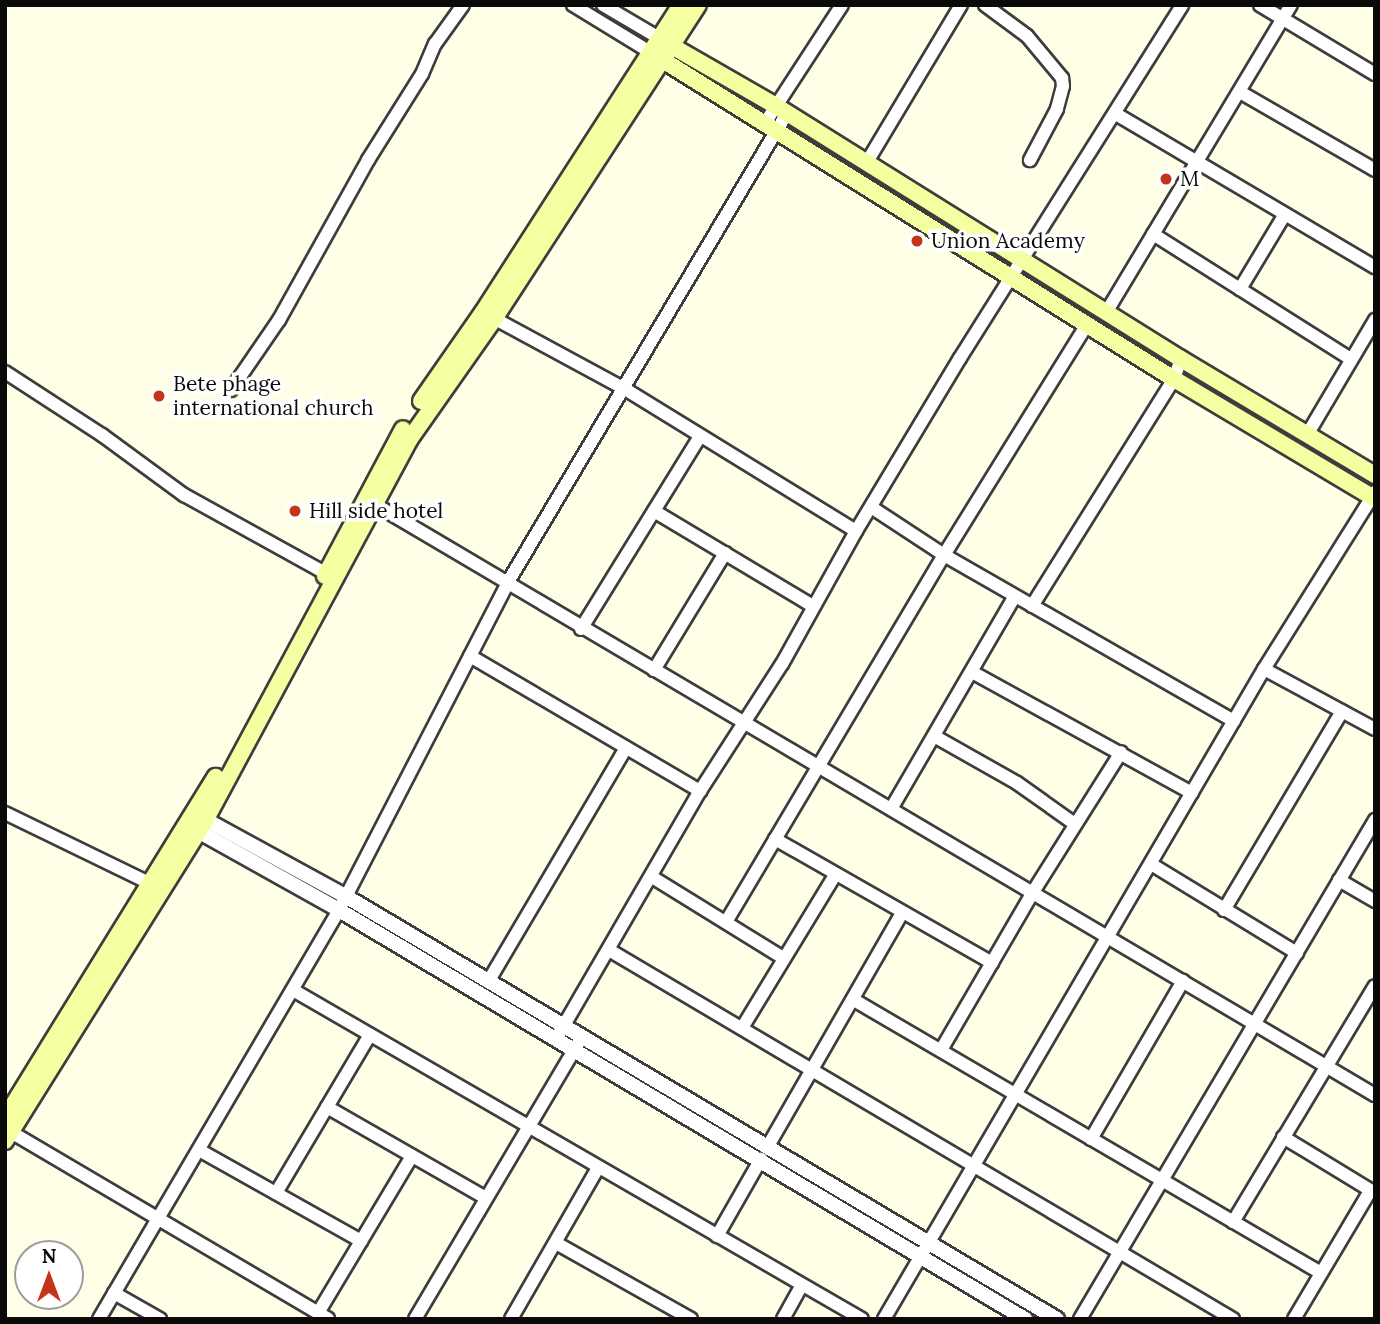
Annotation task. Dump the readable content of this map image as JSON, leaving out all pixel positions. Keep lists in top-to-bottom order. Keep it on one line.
{"places":["M","Union Academy","Bete phage international church","Hill side hotel"],"north":"top"}
